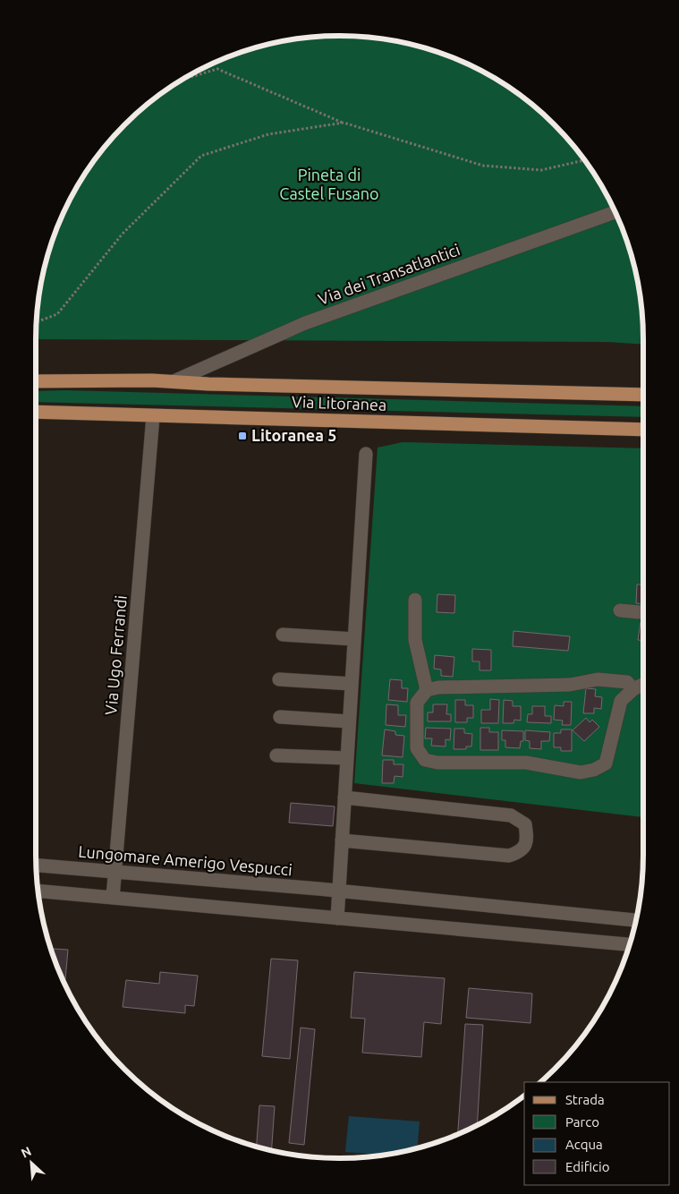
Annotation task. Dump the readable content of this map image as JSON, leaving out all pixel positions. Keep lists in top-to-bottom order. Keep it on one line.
{"streets":{"main road":["Via Litoranea"],"street":["Via dei Transatlantici","Via Ugo Ferrandi","Lungomare Amerigo Vespucci"]},"crossings":[["Via dei Transatlantici","Via Litoranea"],["Via Litoranea","Via Ugo Ferrandi"],["Via Ugo Ferrandi","Lungomare Amerigo Vespucci"]],"parks":["Pineta di Castel Fusano"],"places":{"transit":["Litoranea 5"]},"legend":["Strada","Parco","Acqua","Edificio"],"north":"top left"}
